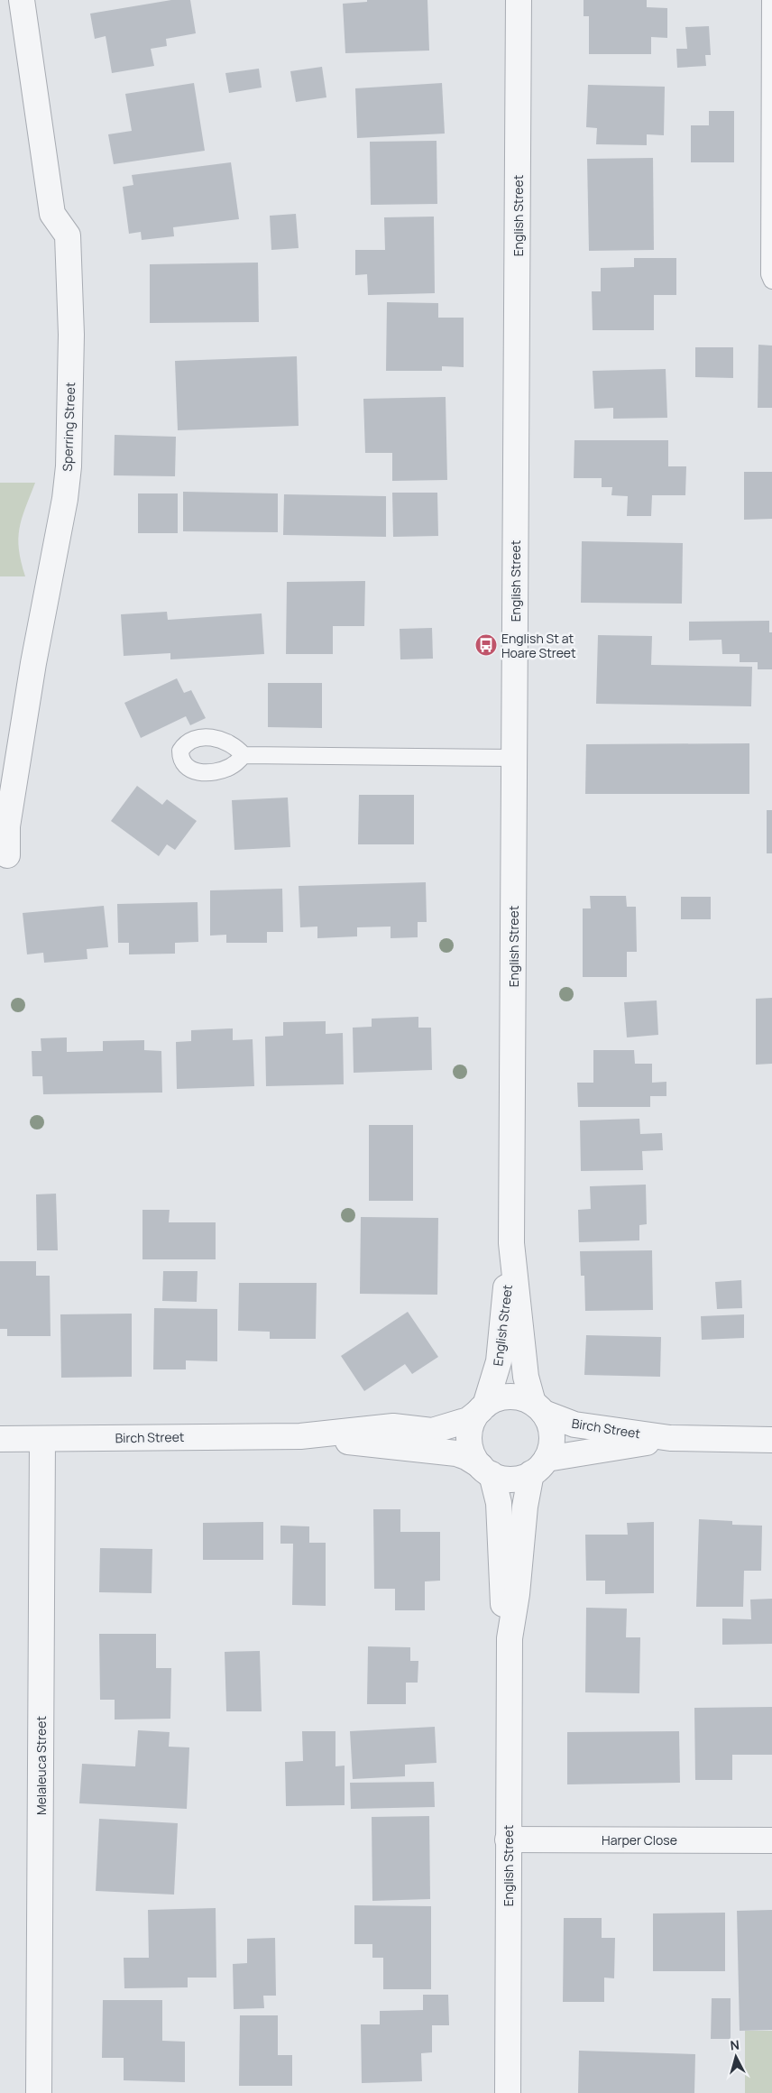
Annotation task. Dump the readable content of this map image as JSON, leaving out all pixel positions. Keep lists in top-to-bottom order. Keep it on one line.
{"streets":{"street":["English Street","Sperring Street","Birch Street","Melaleuca Street","Harper Close"]},"crossings":[["English Street","Birch Street"],["English Street","Harper Close"],["Birch Street","Melaleuca Street"]],"places":{"bus stop":["English St at Hoare Street"]},"north":"top"}
